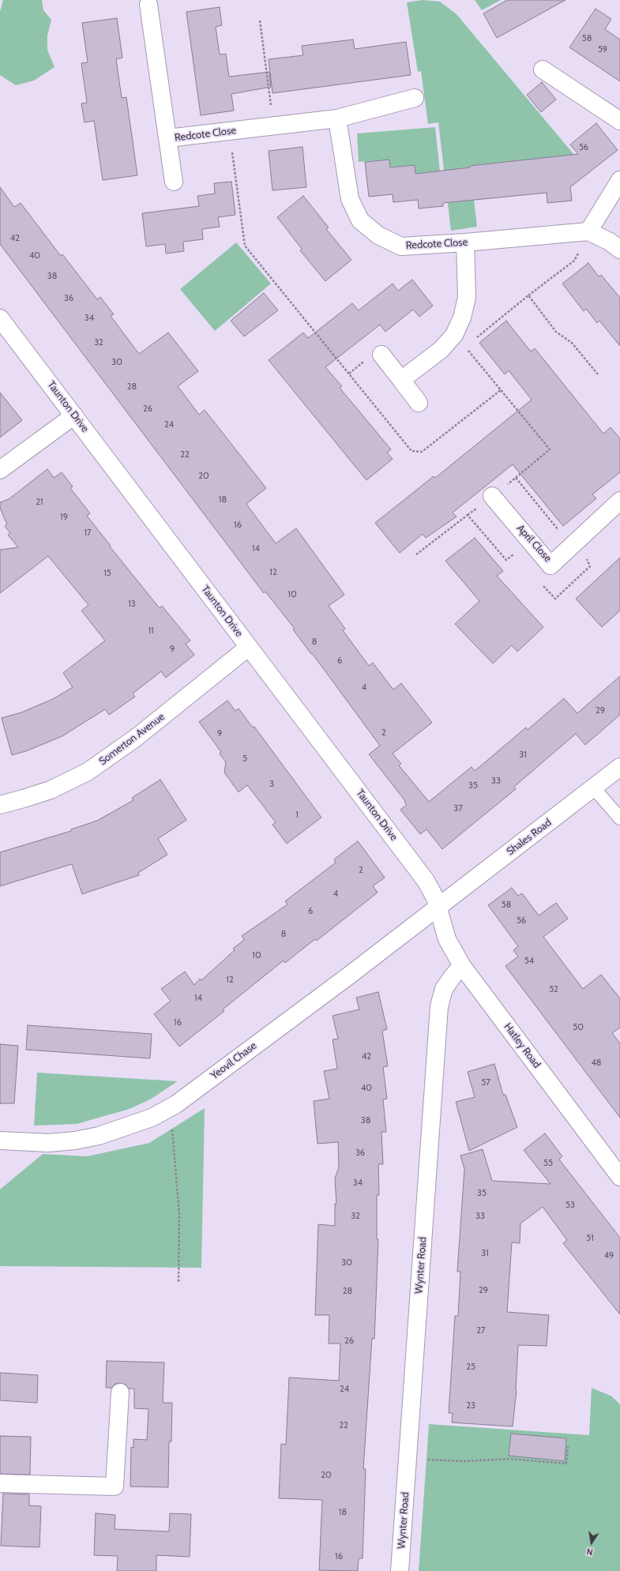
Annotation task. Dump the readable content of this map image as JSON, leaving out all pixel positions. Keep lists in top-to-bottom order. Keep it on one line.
{"streets":{"street":["Redcote Close","Taunton Drive","April Close","Somerton Avenue","Shales Road","Hatley Road","Yeovil Chase","Wynter Road"]},"crossings":[["Taunton Drive","Somerton Avenue"],["Taunton Drive","Shales Road"],["Taunton Drive","Hatley Road"],["Taunton Drive","Yeovil Chase"],["Shales Road","Hatley Road"],["Shales Road","Yeovil Chase"],["Hatley Road","Yeovil Chase"],["Hatley Road","Wynter Road"]],"house_numbers":["58","59","56","42","40","38","36","34","32","30","28","26","24","22","20","18","21","19","16","17","14","12","15","10","13","11","8","9","6","4","29","2","9","31","5","33","3","35","37","1","2","4","58","6","56","8","10","54","12","52","14","16","50","42","48","57","40","38","36","55","34","35","53","32","33","51","31","49","30","29","28","27","26","25","24","23","22","20","18","16"],"north":"bottom"}
